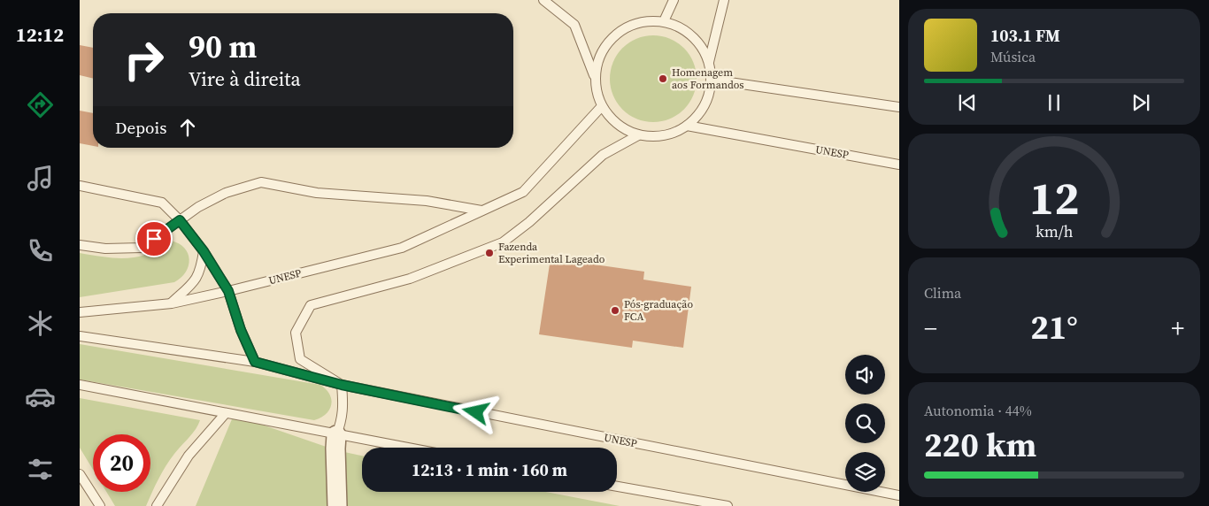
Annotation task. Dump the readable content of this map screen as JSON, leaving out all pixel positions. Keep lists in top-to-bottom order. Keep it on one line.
{"streets":{"lane":["UNESP"]},"places":["Homenagem aos Formandos","Fazenda Experimental Lageado","Pós-graduação FCA"],"page":{"tabs":"12:12","turn":["90 m","Vire à direita"],"song":["103.1 FM","Música"],"then":"Depois","tile":["Clima",["Autonomia · 44%","220 km"]],"heat":["−","21°","+"],"limit":"20","trip":"12:13 · 1 min · 160 m","gauge":["12","km/h"]}}
